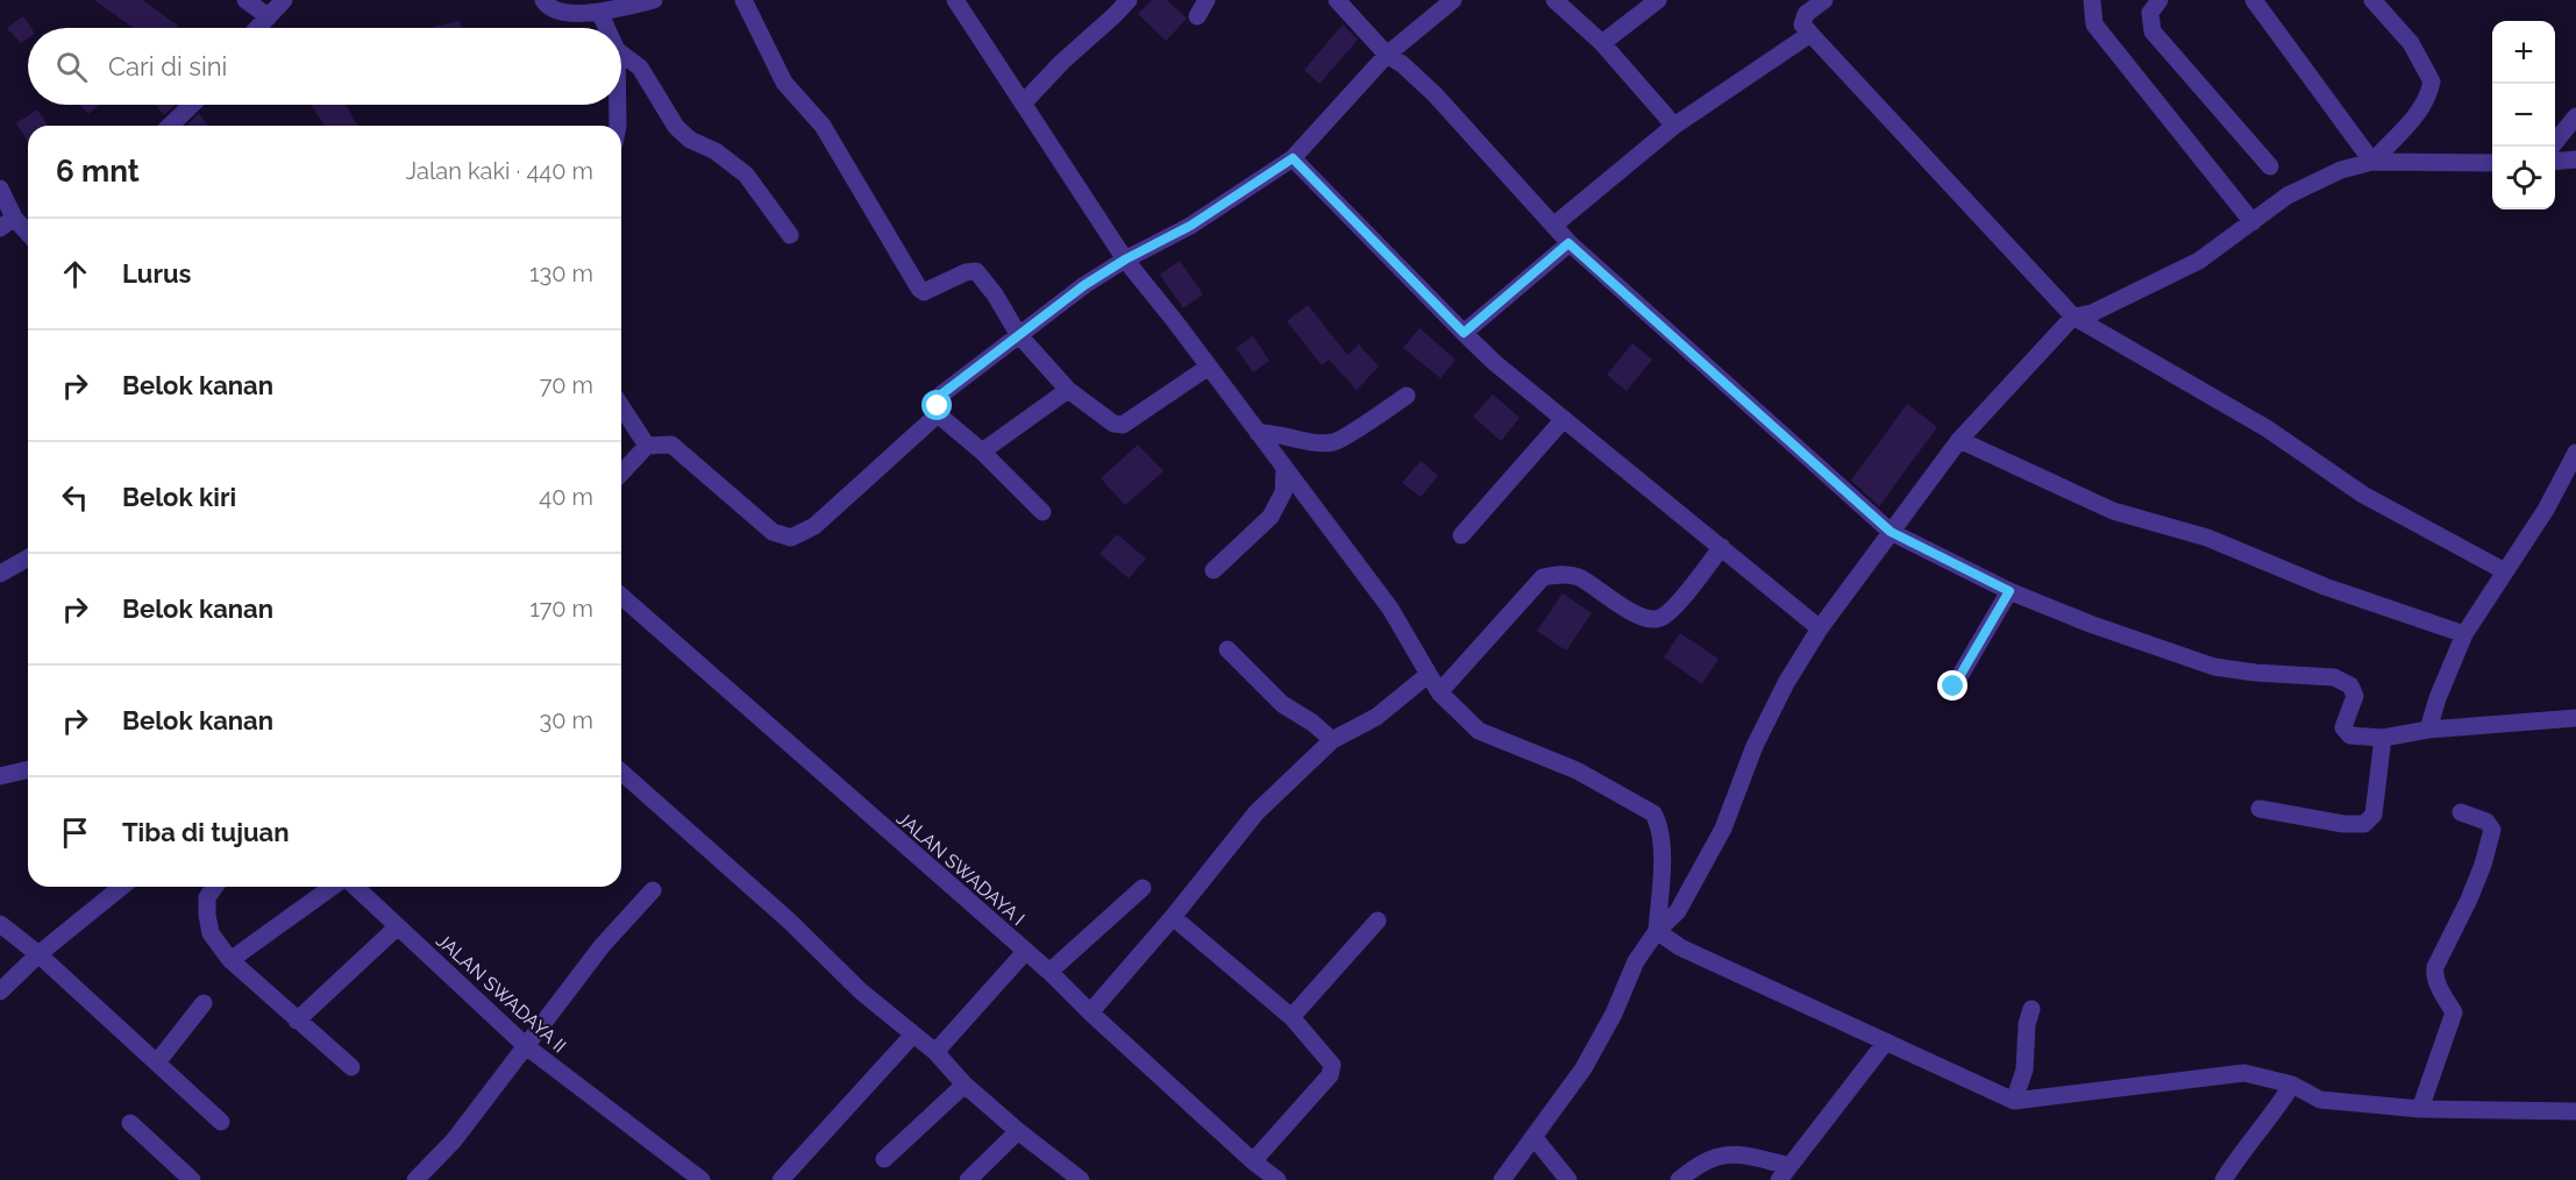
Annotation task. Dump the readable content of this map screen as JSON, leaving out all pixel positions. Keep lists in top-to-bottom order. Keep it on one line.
{"streets":{"street":["JALAN SWADAYA I","JALAN SWADAYA II"]},"page":{"map_buttons":["+","−"],"search":"Cari di sini","heading":["6 mnt","Jalan kaki · 440 m"],"list":[["Lurus","130 m"],["Belok kanan","70 m"],["Belok kiri","40 m"],["Belok kanan","170 m"],["Belok kanan","30 m"],"Tiba di tujuan"]}}
